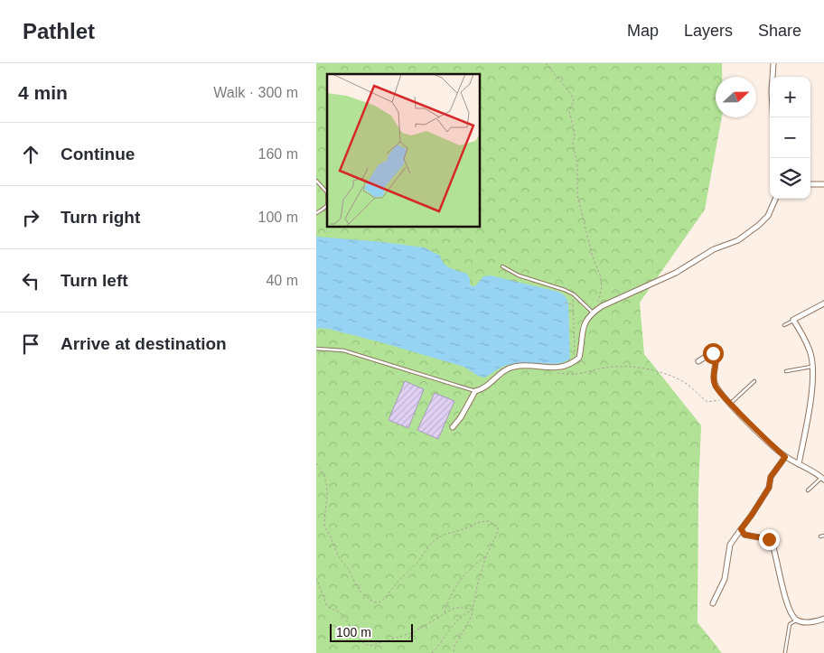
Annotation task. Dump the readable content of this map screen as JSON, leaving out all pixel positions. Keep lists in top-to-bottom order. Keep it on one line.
{"scale_bar":"100 m","north":"right","page":{"header":"Pathlet","nav":["Map","Layers","Share"],"heading":["4 min","Walk · 300 m"],"map_buttons":["+","−"],"list":[["Continue","160 m"],["Turn right","100 m"],["Turn left","40 m"],"Arrive at destination"],"scale":"100 m"}}
